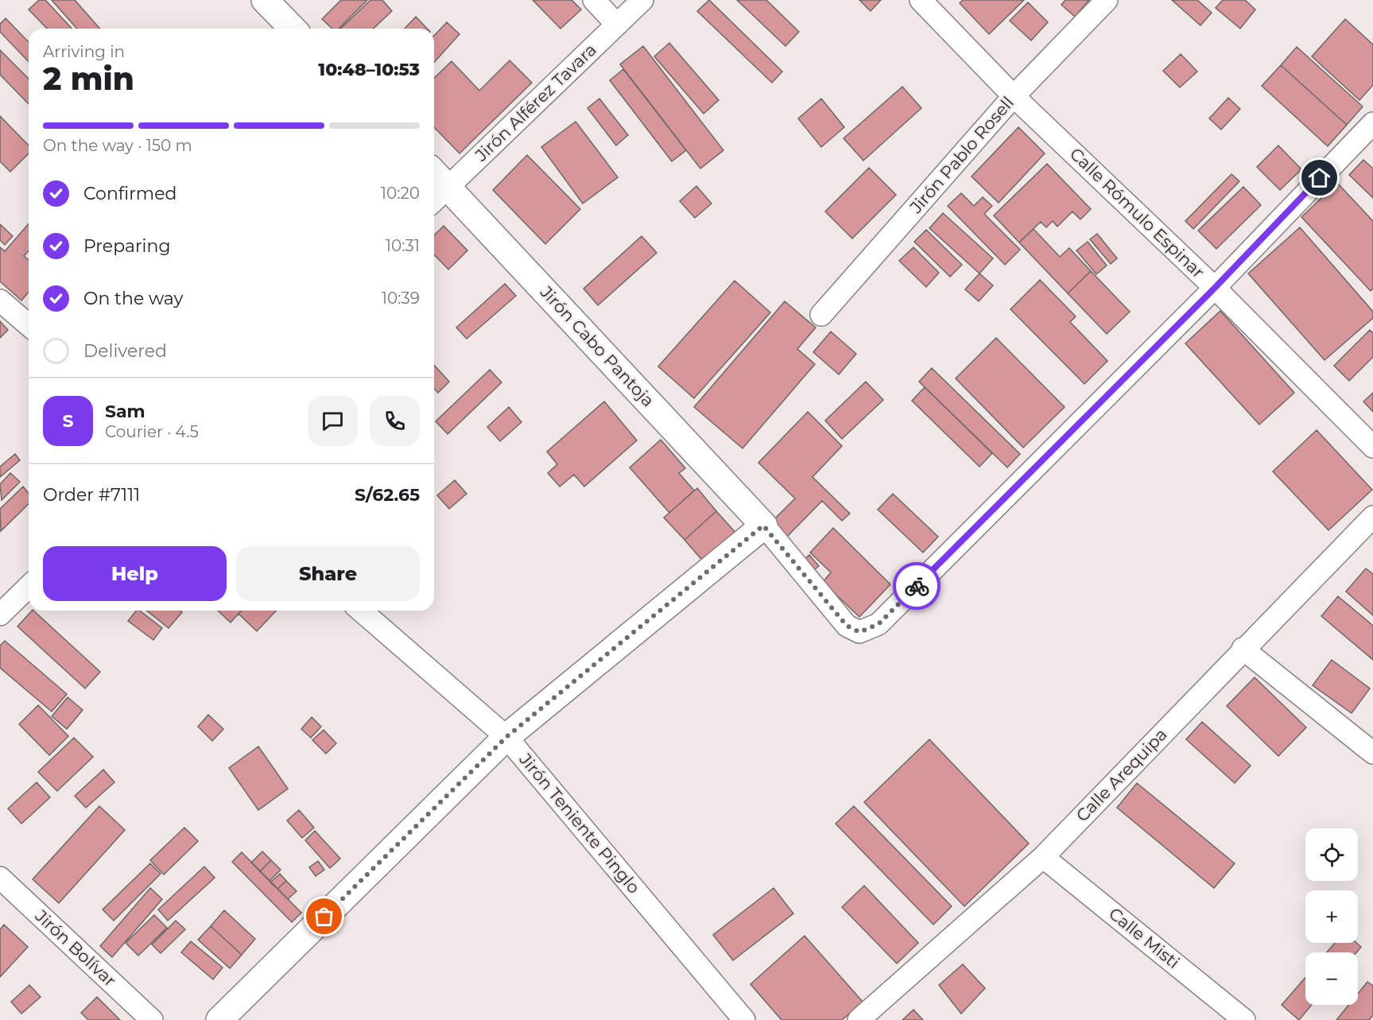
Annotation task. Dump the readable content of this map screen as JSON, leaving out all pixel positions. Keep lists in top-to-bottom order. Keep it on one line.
{"streets":{"street":["Jirón Alférez Tavara","Jirón Pablo Rosell","Calle Rómulo Espinar","Jirón Cabo Pantoja","Calle Arequipa","Jirón Teniente Pinglo","Calle Misti","Jirón Bolívar"]},"crossings":[["Jirón Alférez Tavara","Jirón Cabo Pantoja"],["Jirón Pablo Rosell","Calle Rómulo Espinar"],["Calle Arequipa","Calle Misti"]],"page":{"heading":["2 min","Arriving in","10:48–10:53"],"panel":["Sam","Courier · 4.5","Order #7111","S/62.65"],"bar":"On the way · 150 m","list":[["Confirmed","10:20"],["Preparing","10:31"],["On the way","10:39"],"Delivered"],"round":"S","buttons":["Help","Share"],"map_buttons":["+","−"]}}
